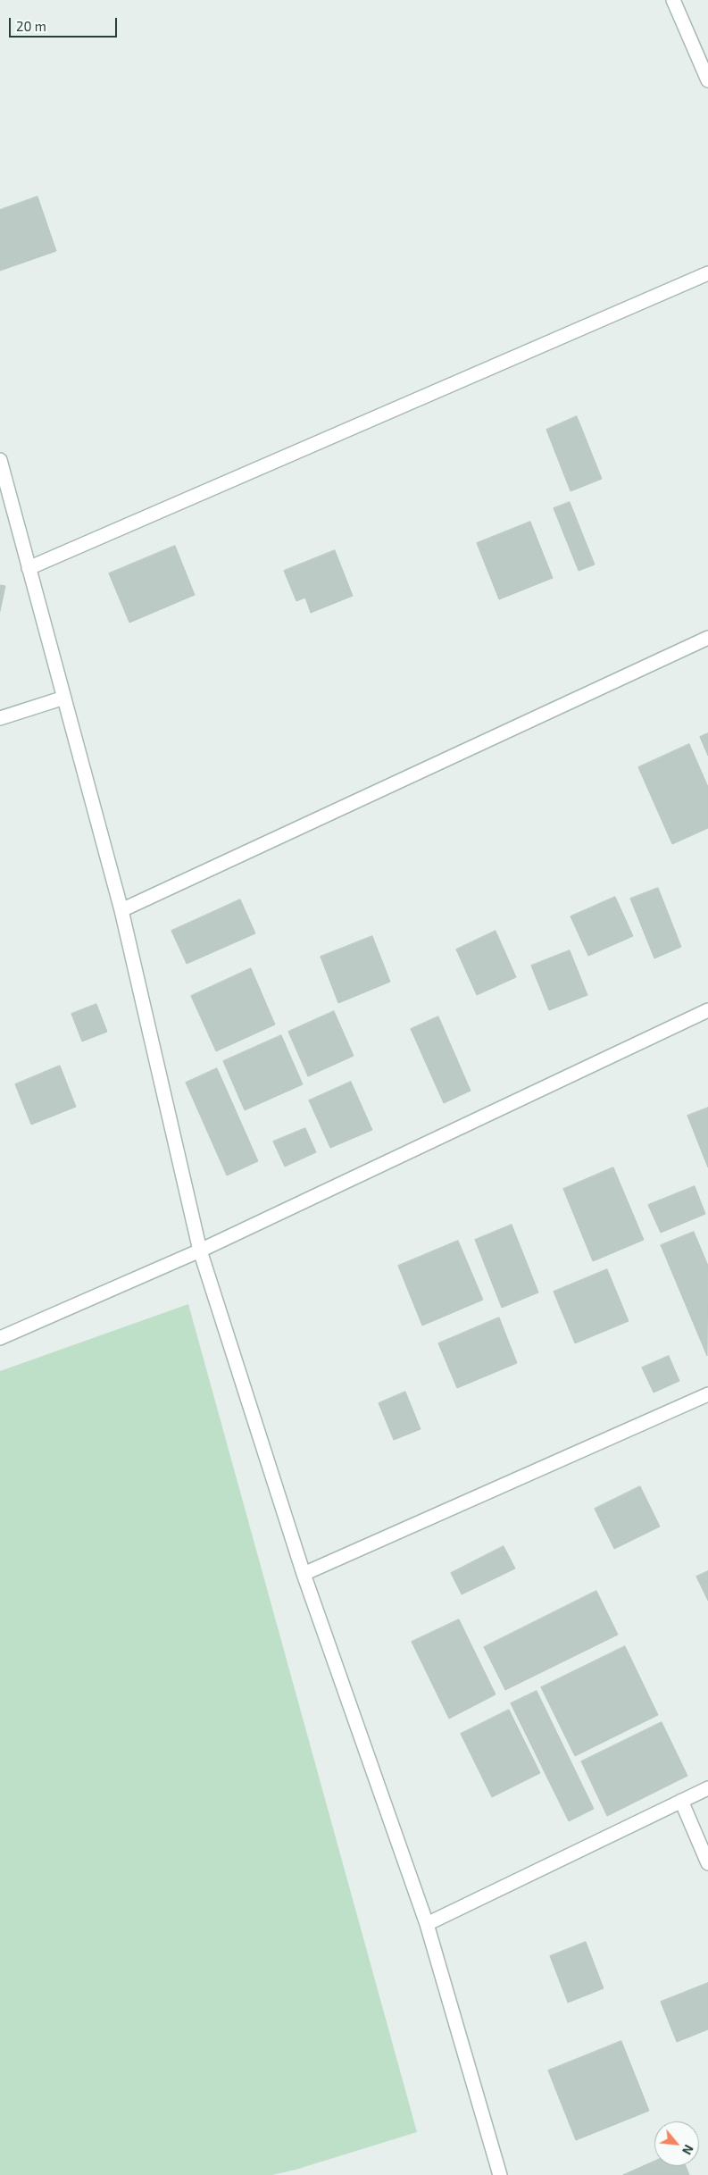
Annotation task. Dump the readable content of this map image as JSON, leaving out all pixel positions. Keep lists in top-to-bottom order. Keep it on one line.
{"scale_bar":"20 m","north":"bottom right"}
